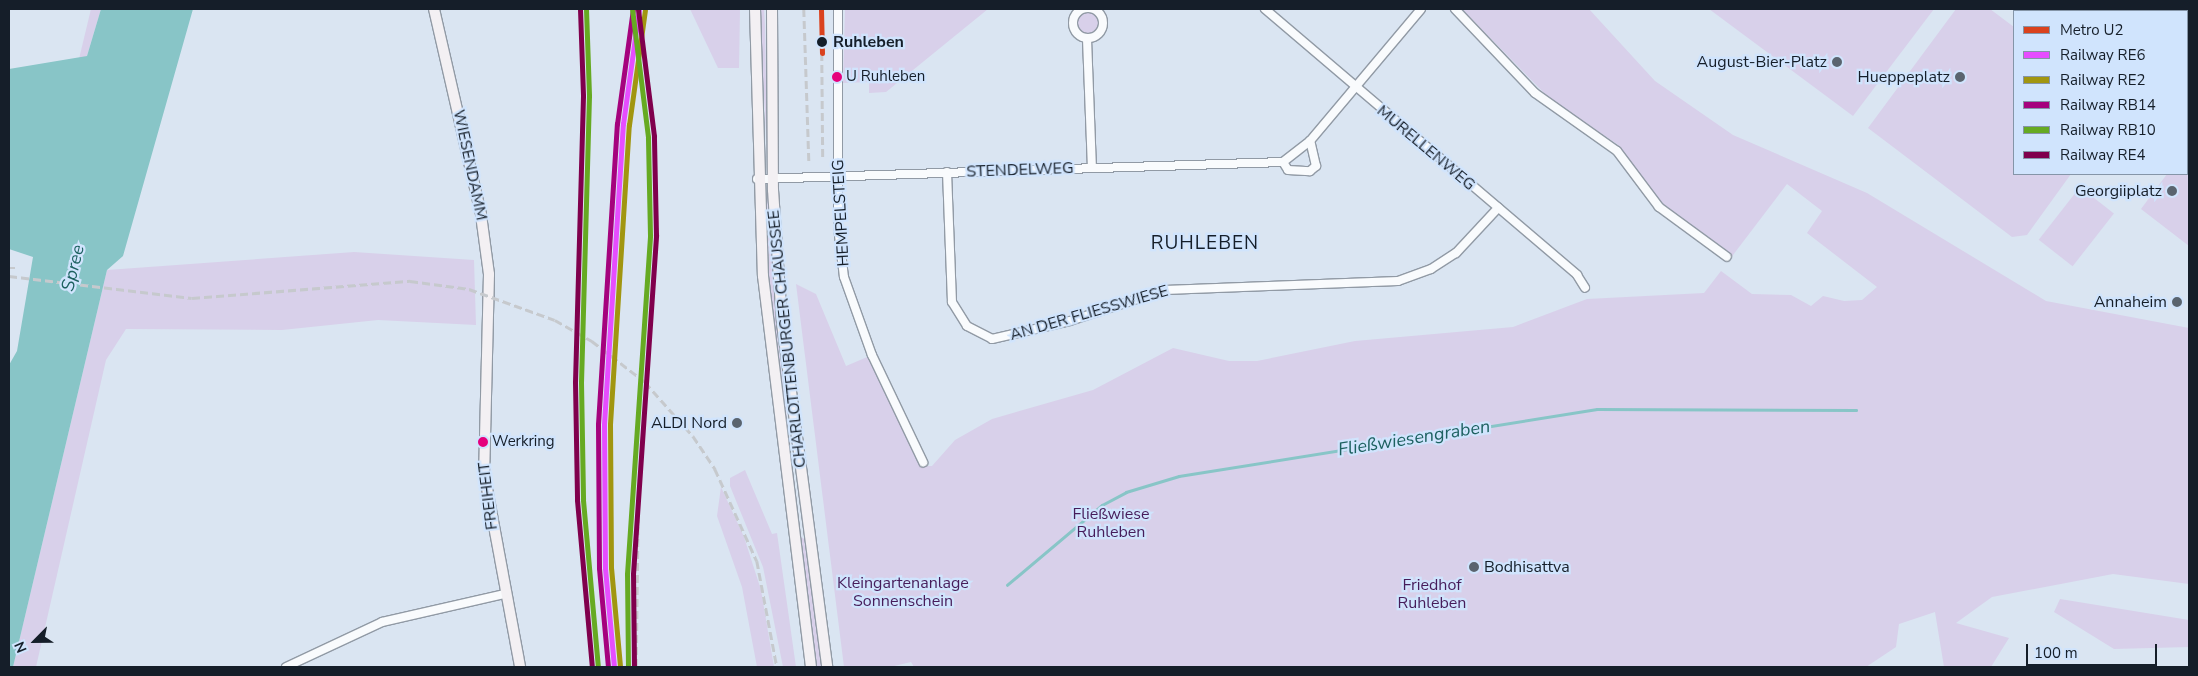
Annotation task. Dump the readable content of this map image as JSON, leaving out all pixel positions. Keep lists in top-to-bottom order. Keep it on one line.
{"streets":{"main road":["WIESENDAMM","CHARLOTTENBURGER CHAUSSEE","FREIHEIT"],"street":["MURELLENWEG","STENDELWEG","HEMPELSTEIG","AN DER FLIESSWIESE"]},"crossings":[["MURELLENWEG","AN DER FLIESSWIESE"],["WIESENDAMM","FREIHEIT"],["STENDELWEG","HEMPELSTEIG"],["STENDELWEG","AN DER FLIESSWIESE"],["STENDELWEG","CHARLOTTENBURGER CHAUSSEE"]],"districts":["RUHLEBEN"],"water":["Spree","Fließwiesengraben"],"parks":["Fließwiese Ruhleben","Kleingartenanlage Sonnenschein","Friedhof Ruhleben"],"places":["Ruhleben","August-Bier-Platz","U Ruhleben","Hueppeplatz","Georgiiplatz","Annaheim","ALDI Nord","Werkring","Bodhisattva"],"lines":["metro line U2","rail line RE6","rail line RB14","rail line RB10","rail line RE4","rail line RE2"],"legend":["Metro U2","Railway RE6","Railway RE2","Railway RB14","Railway RB10","Railway RE4"],"scale_bar":"100 m","north":"bottom left"}
